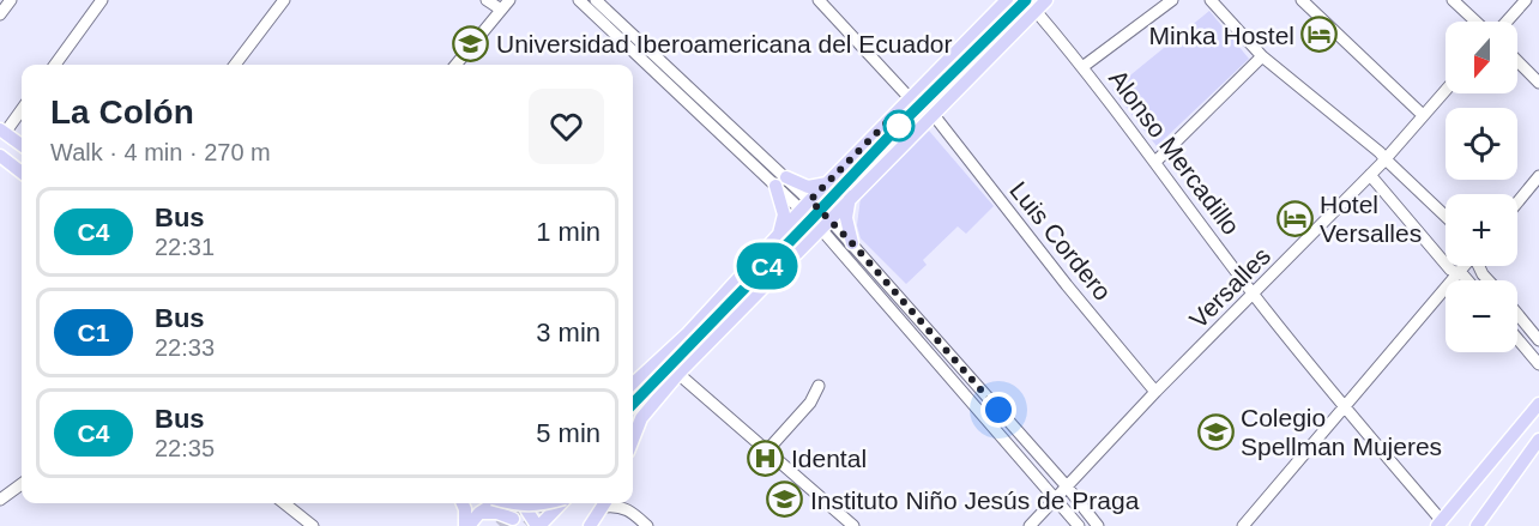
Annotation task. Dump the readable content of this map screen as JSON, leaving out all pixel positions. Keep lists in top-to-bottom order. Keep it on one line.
{"streets":{"street":["Alonso Mercadillo","Luis Cordero","Versalles"]},"crossings":[["Alonso Mercadillo","Versalles"],["Luis Cordero","Versalles"]],"places":{"hotel":["Minka Hostel","Hotel Versalles"],"school or university":["Universidad Iberoamericana del Ecuador","Colegio Spellman Mujeres","Instituto Niño Jesús de Praga"],"hospital":["Idental"]},"lines":["bus line C4"],"north":"bottom","page":{"on_map":"C4","map_buttons":["+","−"],"heading":["La Colón","Walk · 4 min · 270 m"],"list":[{"mark":"C4","name":"Bus","note":"22:31","value":"1 min"},{"mark":"C1","name":"Bus","note":"22:33","value":"3 min"},{"mark":"C4","name":"Bus","note":"22:35","value":"5 min"}]}}
